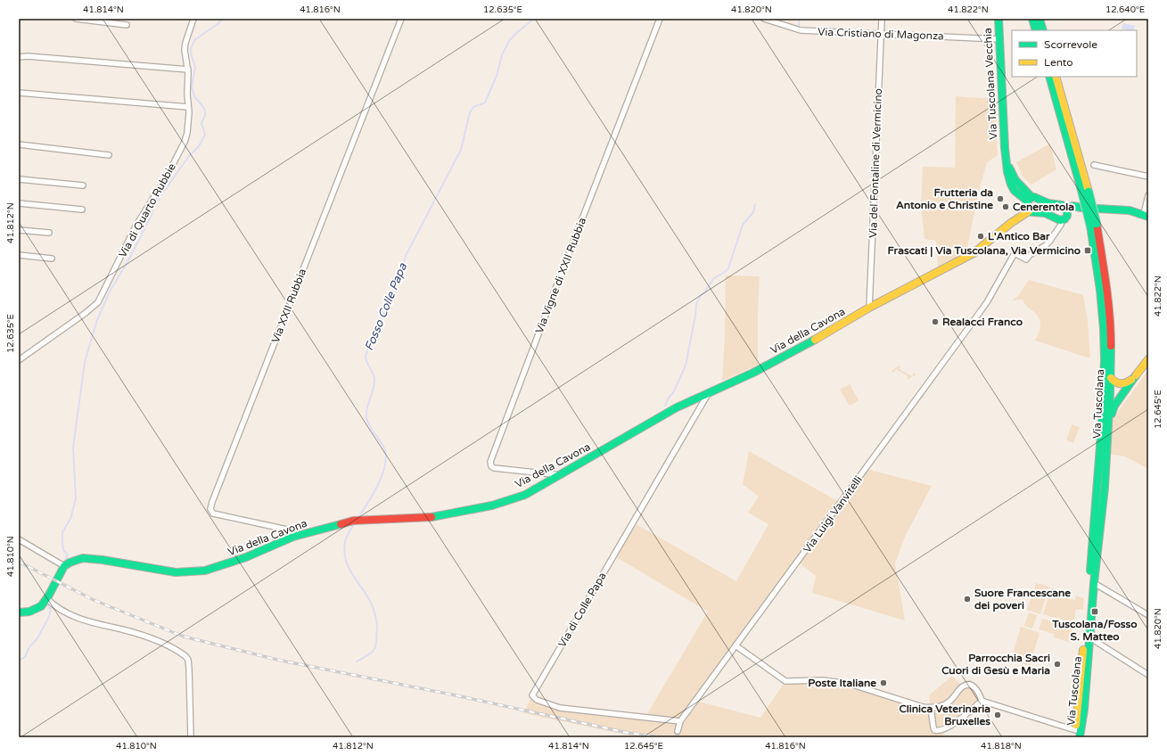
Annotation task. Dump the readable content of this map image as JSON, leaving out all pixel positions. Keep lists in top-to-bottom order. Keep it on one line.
{"streets":{"main road":["Via Tuscolana Vecchia","Via della Cavona","Via Tuscolana"],"street":["Via Cristiano di Magonza","Via del Fontaline di Vermicino","Via di Quarto Rubbie","Via Vigne di XXII Rubbia","Via XXII Rubbia","Via Luigi Vanvitelli","Via di Colle Papa"]},"crossings":[["Via Cristiano di Magonza","Via Tuscolana Vecchia"],["Via Cristiano di Magonza","Via del Fontaline di Vermicino"],["Via del Fontaline di Vermicino","Via della Cavona"],["Via Vigne di XXII Rubbia","Via della Cavona"],["Via XXII Rubbia","Via della Cavona"],["Via della Cavona","Via di Colle Papa"],["Via Luigi Vanvitelli","Via di Colle Papa"]],"water":["Fosso Colle Papa"],"places":{"other":["Frutteria da Antonio e Christine","Cenerentola","L'Antico Bar","Realacci Franco","Suore Francescane dei poveri","Parrocchia Sacri Cuori di Gesù e Maria","Poste Italiane","Clinica Veterinaria Bruxelles"],"transit":["Frascati | Via Tuscolana, Via Vermicino","Tuscolana/Fosso S. Matteo"]},"legend":["Scorrevole","Lento"],"coordinates":["41.814°N","41.816°N","12.635°E","41.820°N","41.822°N","12.640°E","41.812°N","12.645°E","41.810°N","41.818°N"]}
